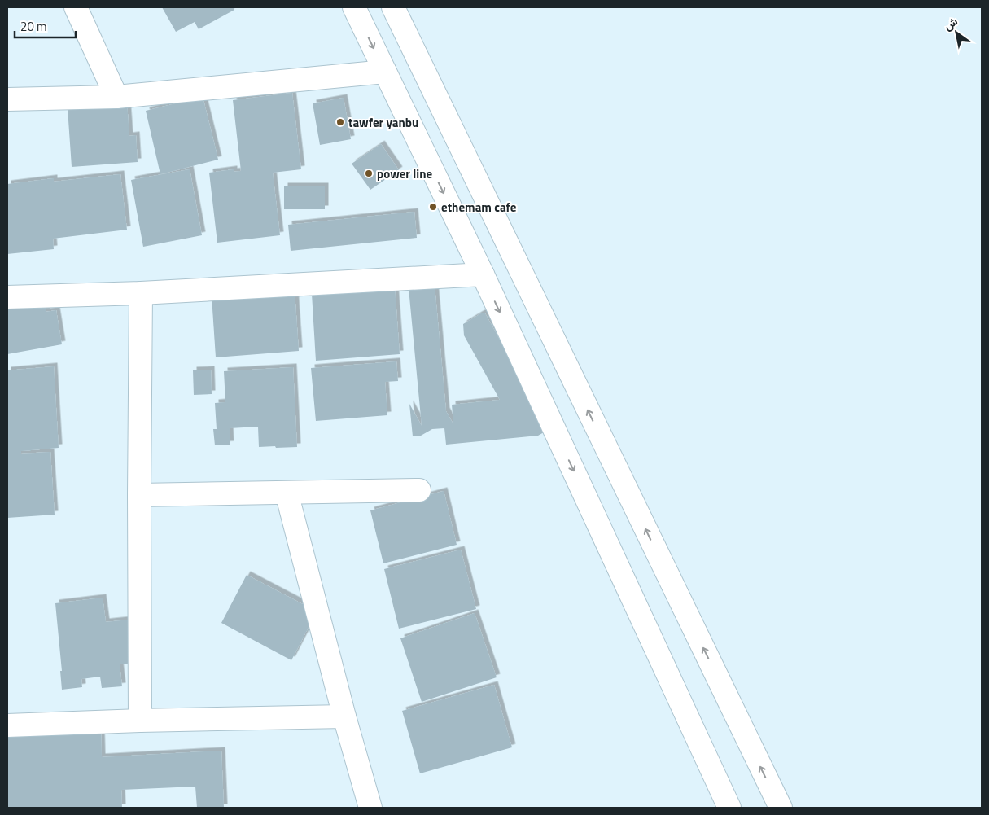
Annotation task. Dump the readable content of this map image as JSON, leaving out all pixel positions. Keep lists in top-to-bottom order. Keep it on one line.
{"places":["tawfer yanbu","power line","ethemam cafe"],"scale_bar":"20 m","north":"top left"}
